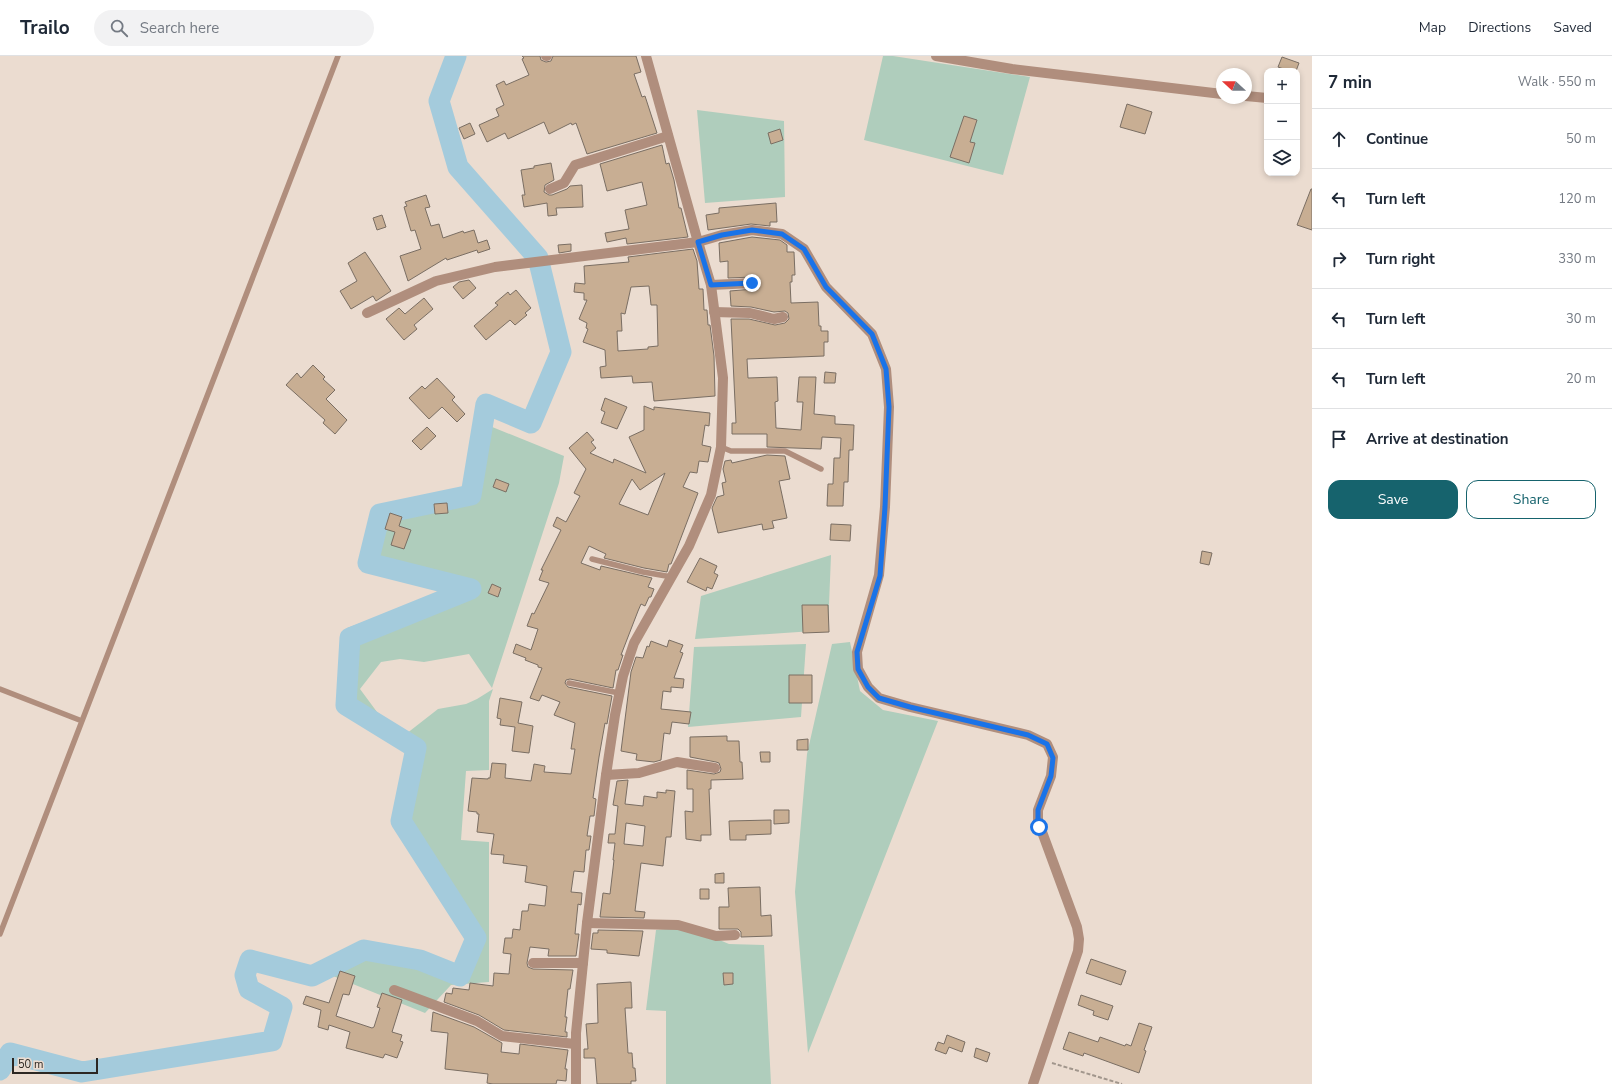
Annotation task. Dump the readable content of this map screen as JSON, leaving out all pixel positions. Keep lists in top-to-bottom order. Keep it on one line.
{"scale_bar":"50 m","north":"left","page":{"header":"Trailo","search":"Search here","nav":["Map","Directions","Saved"],"heading":["7 min","Walk · 550 m"],"map_buttons":["+","−"],"list":[["Continue","50 m"],["Turn left","120 m"],["Turn right","330 m"],["Turn left","30 m"],["Turn left","20 m"],"Arrive at destination"],"buttons":["Save","Share"],"scale":"50 m"}}
